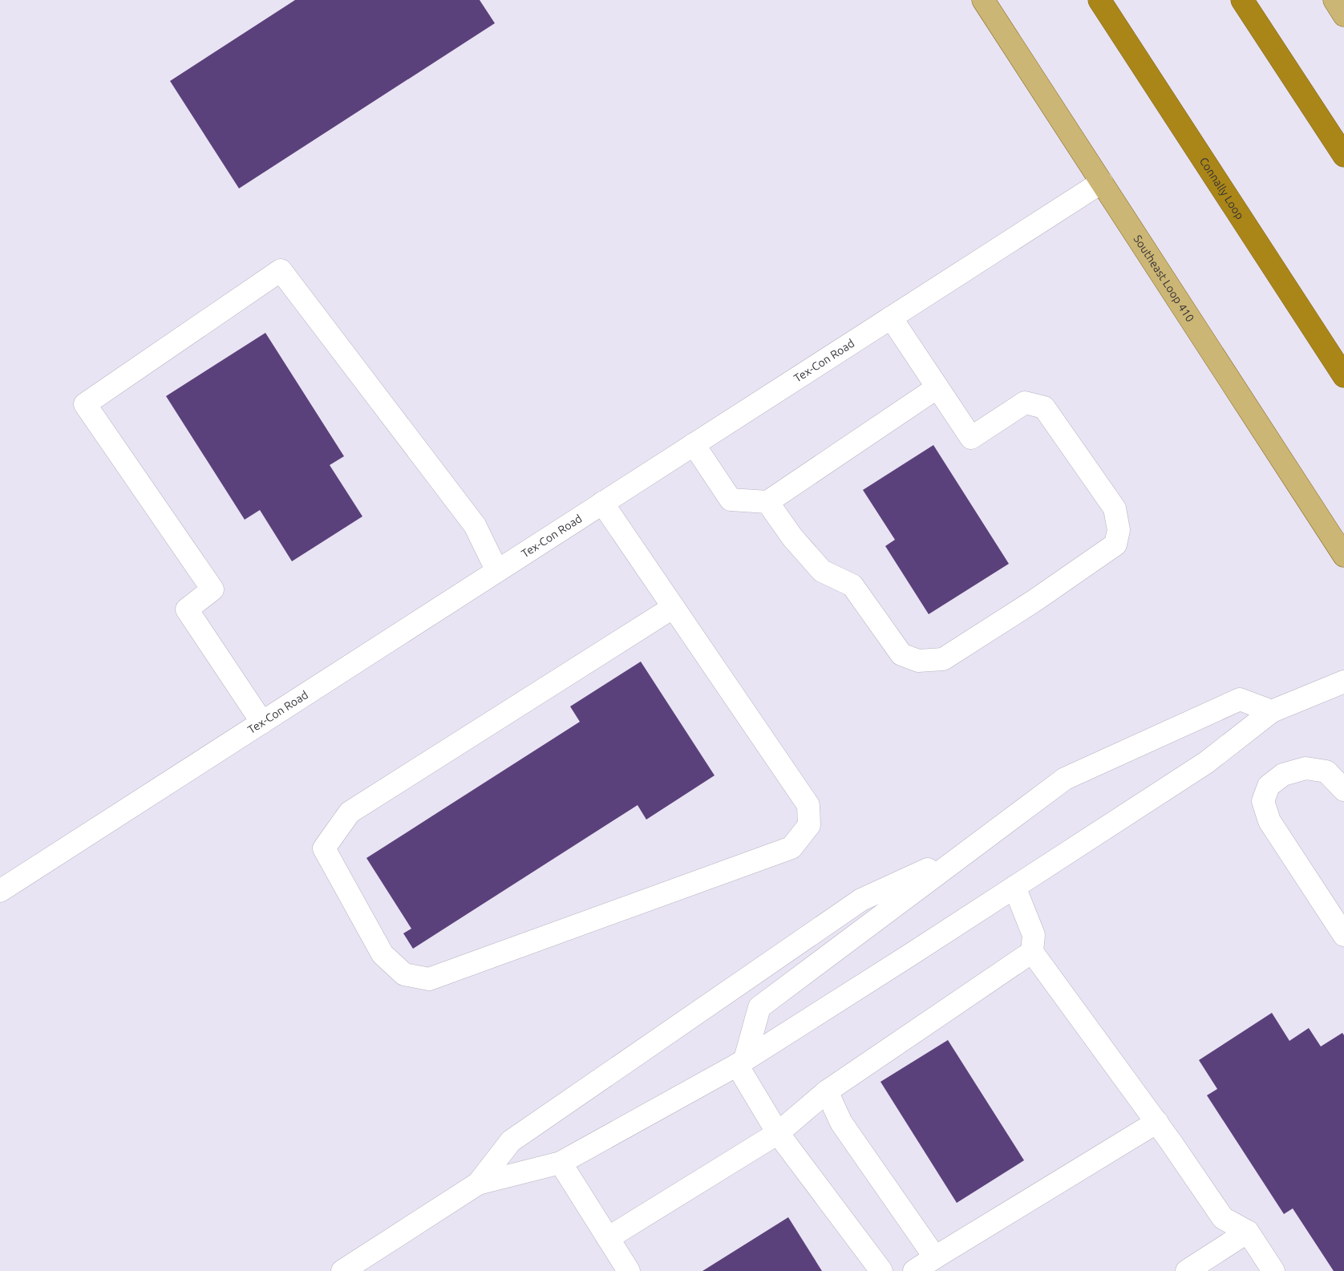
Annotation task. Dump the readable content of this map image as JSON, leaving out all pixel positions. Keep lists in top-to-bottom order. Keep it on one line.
{"streets":{"highway":["Connally Loop"],"main road":["Southeast Loop 410"],"street":["Tex-Con Road"]},"crossings":[["Southeast Loop 410","Tex-Con Road"]]}
